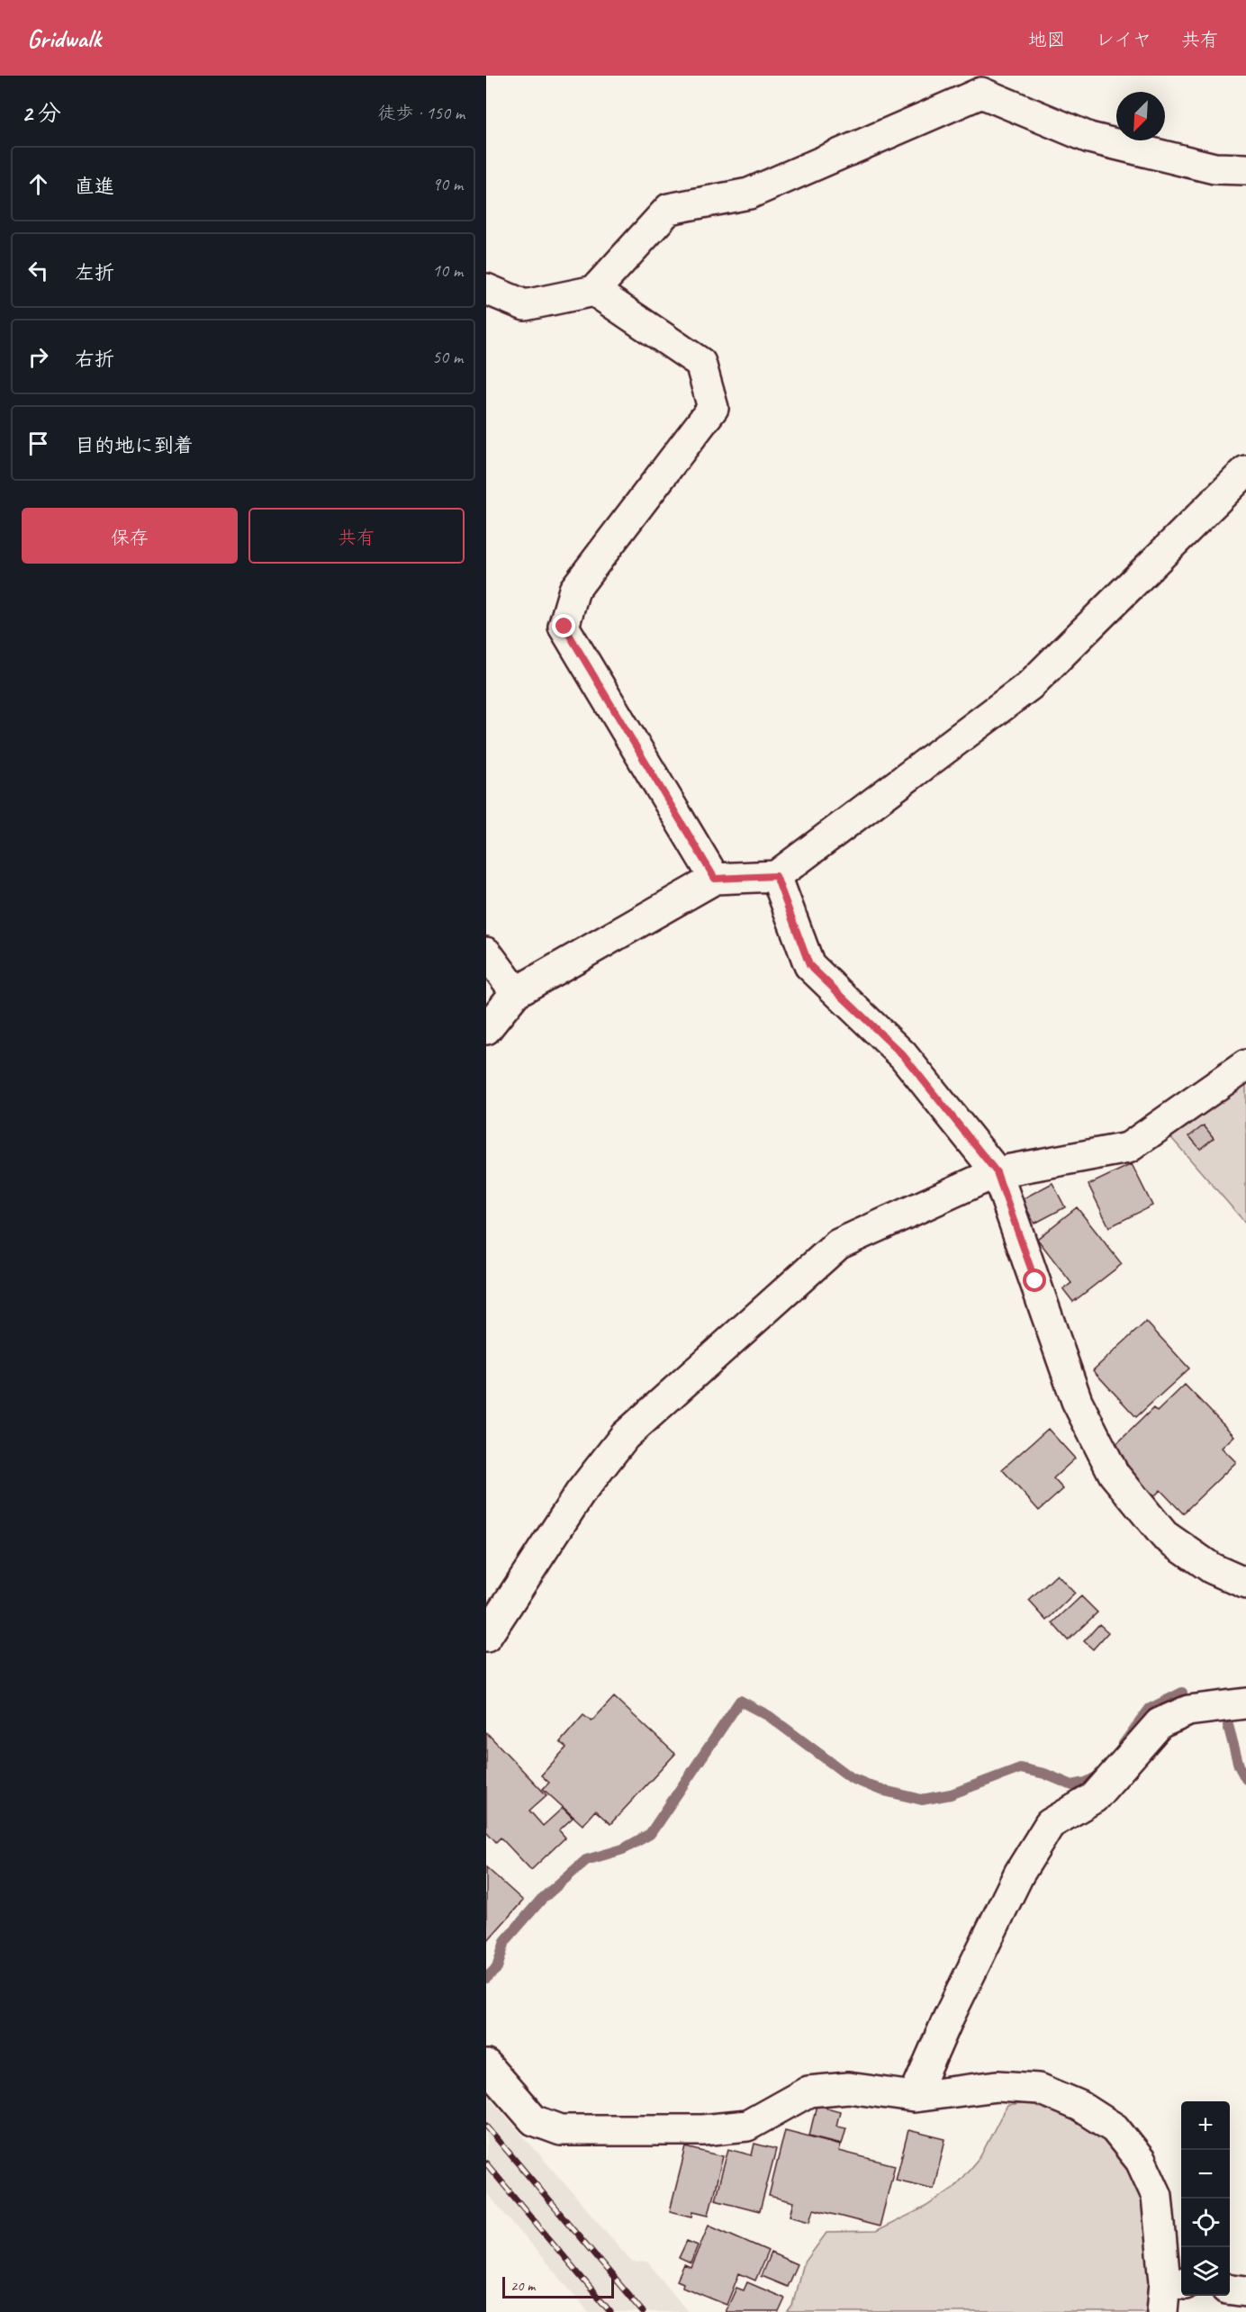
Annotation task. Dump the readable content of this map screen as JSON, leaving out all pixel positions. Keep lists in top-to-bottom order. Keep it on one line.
{"scale_bar":"20 m","north":"bottom left","page":{"header":"Gridwalk","nav":["地図","レイヤ","共有"],"heading":["2 分","徒歩 · 150 m"],"list":[["直進","90 m"],["左折","10 m"],["右折","50 m"],"目的地に到着"],"buttons":["保存","共有"],"map_buttons":["+","−"],"scale":"20 m"}}
